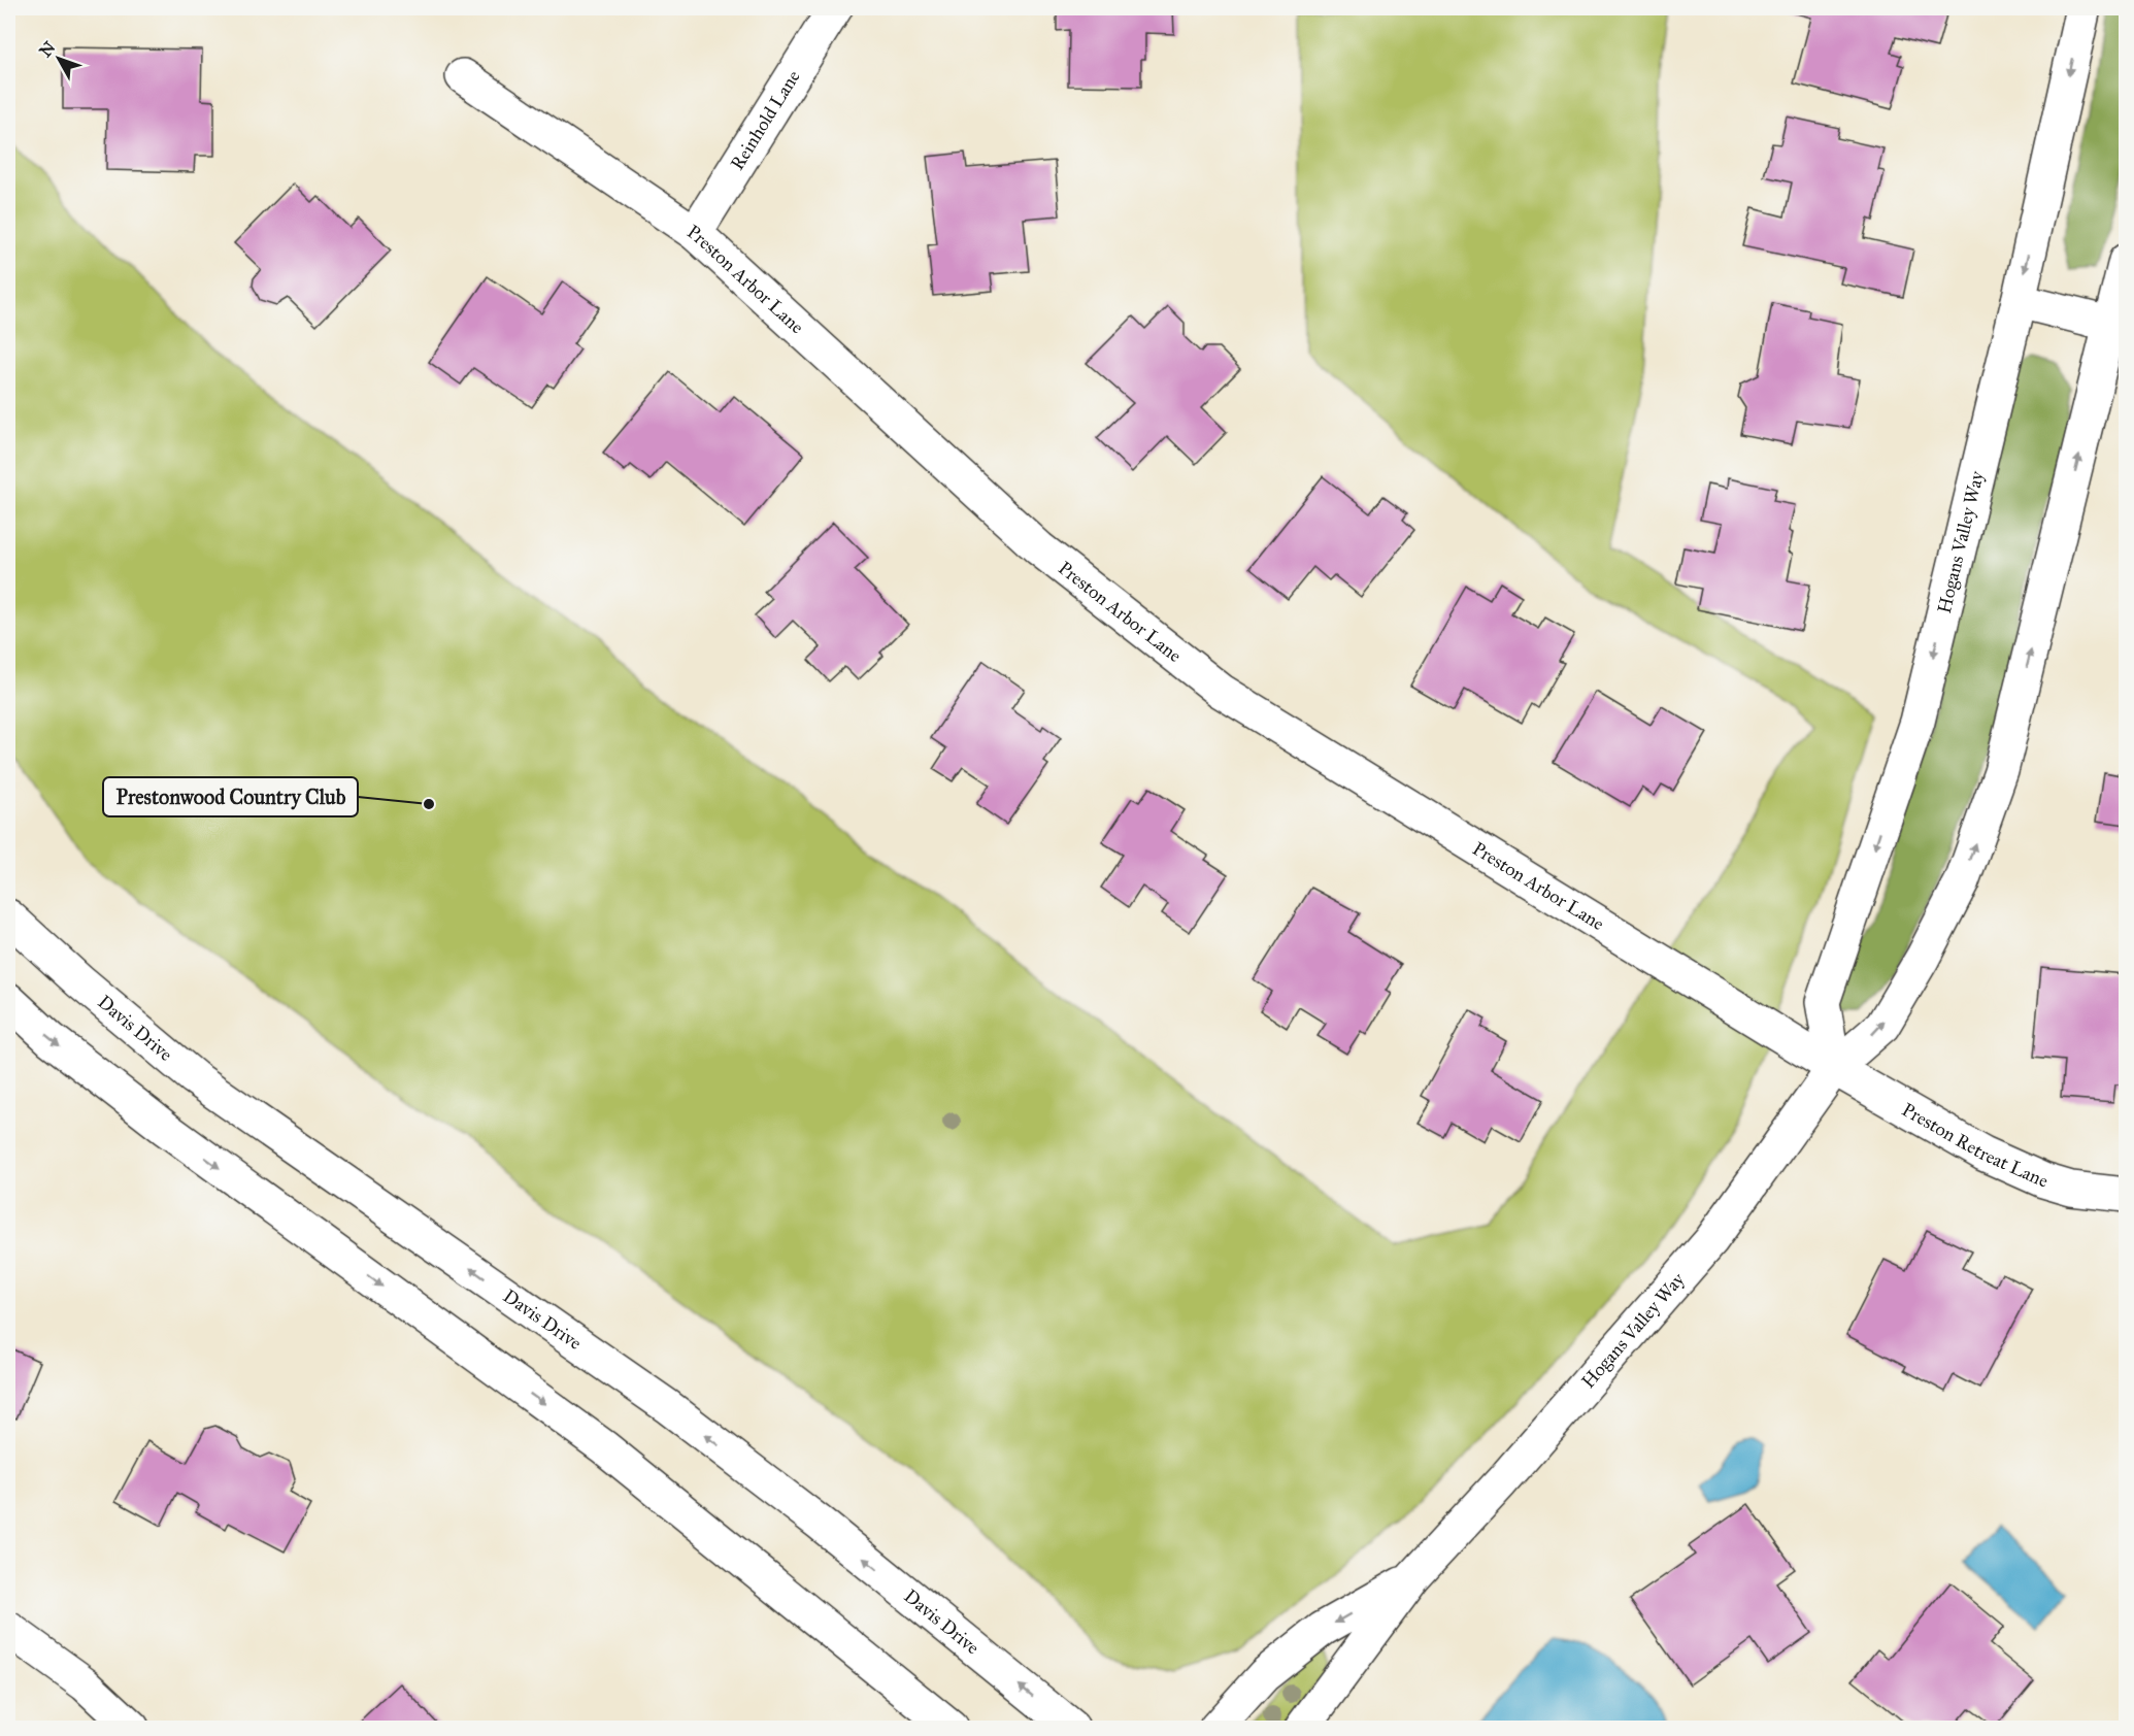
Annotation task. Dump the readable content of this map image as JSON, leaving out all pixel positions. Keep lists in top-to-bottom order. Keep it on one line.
{"streets":{"street":["Reinhold Lane","Preston Arbor Lane","Hogans Valley Way","Davis Drive","Preston Retreat Lane"]},"crossings":[["Reinhold Lane","Preston Arbor Lane"],["Preston Arbor Lane","Hogans Valley Way"],["Preston Arbor Lane","Preston Retreat Lane"],["Hogans Valley Way","Preston Retreat Lane"]],"places":["Prestonwood Country Club"],"north":"top left"}
